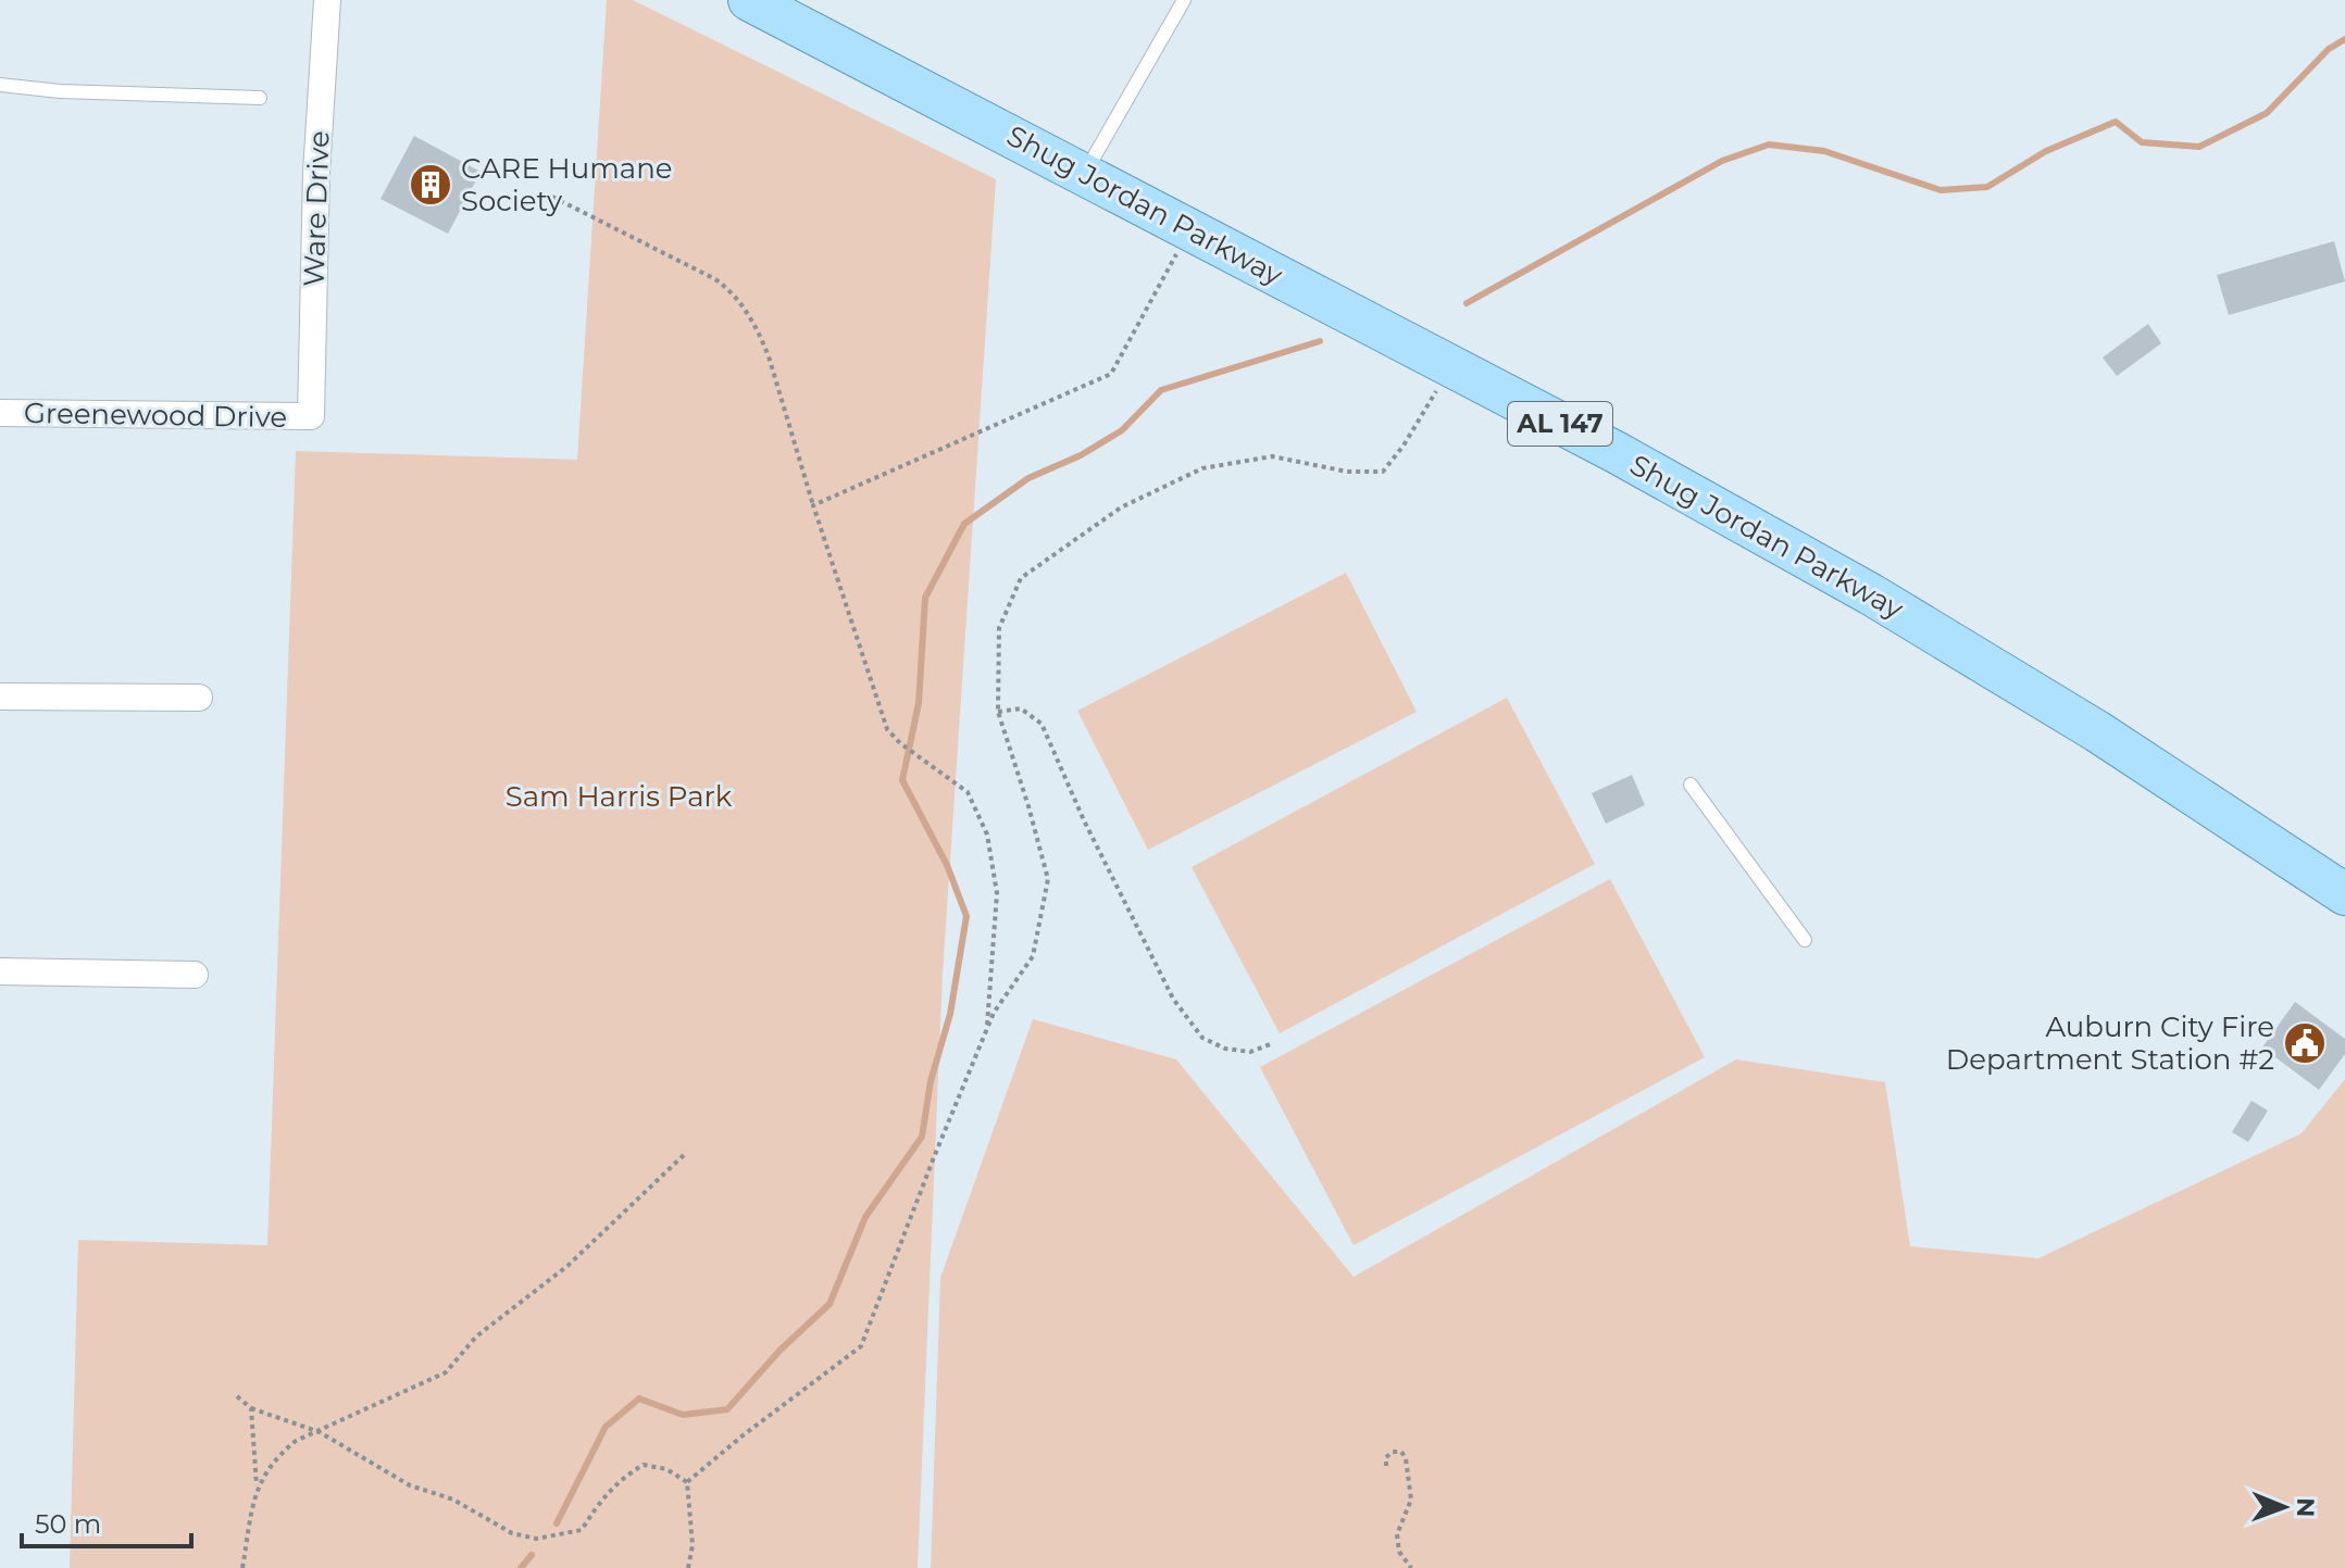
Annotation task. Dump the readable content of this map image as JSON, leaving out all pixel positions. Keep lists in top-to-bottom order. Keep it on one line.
{"streets":{"main road":["Shug Jordan Parkway","AL 147"],"street":["Ware Drive","Greenewood Drive"]},"crossings":[["Ware Drive","Greenewood Drive"]],"parks":["Sam Harris Park"],"places":{"building":["CARE Humane Society"],"public building":["Auburn City Fire Department Station #2"]},"scale_bar":"50 m","north":"right"}
